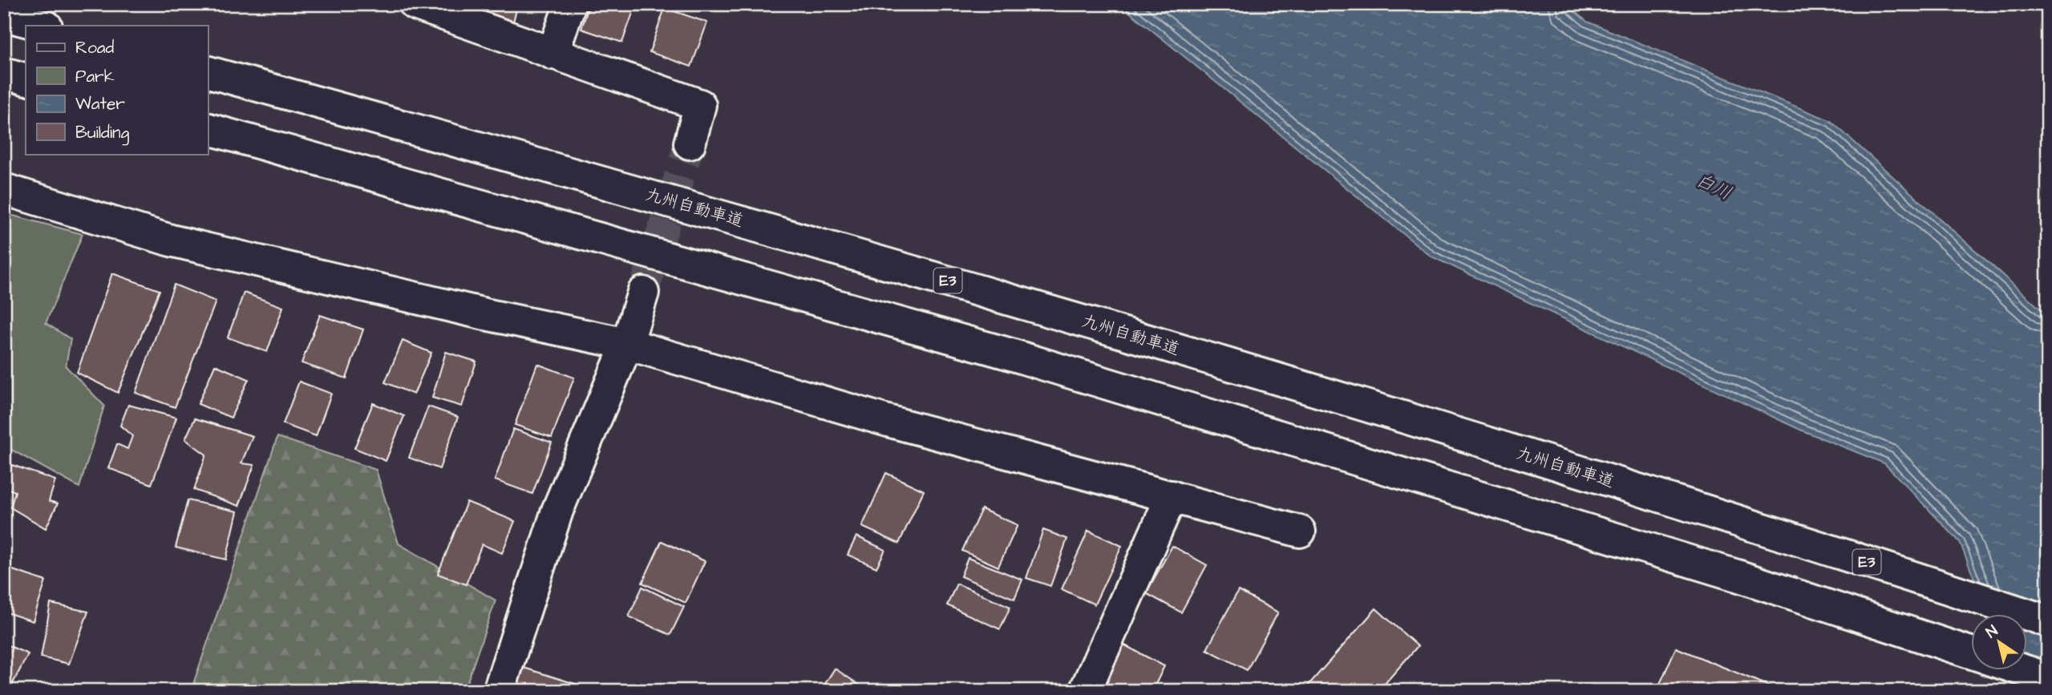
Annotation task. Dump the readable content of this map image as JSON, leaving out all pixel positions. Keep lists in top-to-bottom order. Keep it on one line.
{"streets":{"main road":["九州自動車道","E3"]},"water":["白川"],"legend":["Road","Park","Water","Building"],"north":"top left"}
